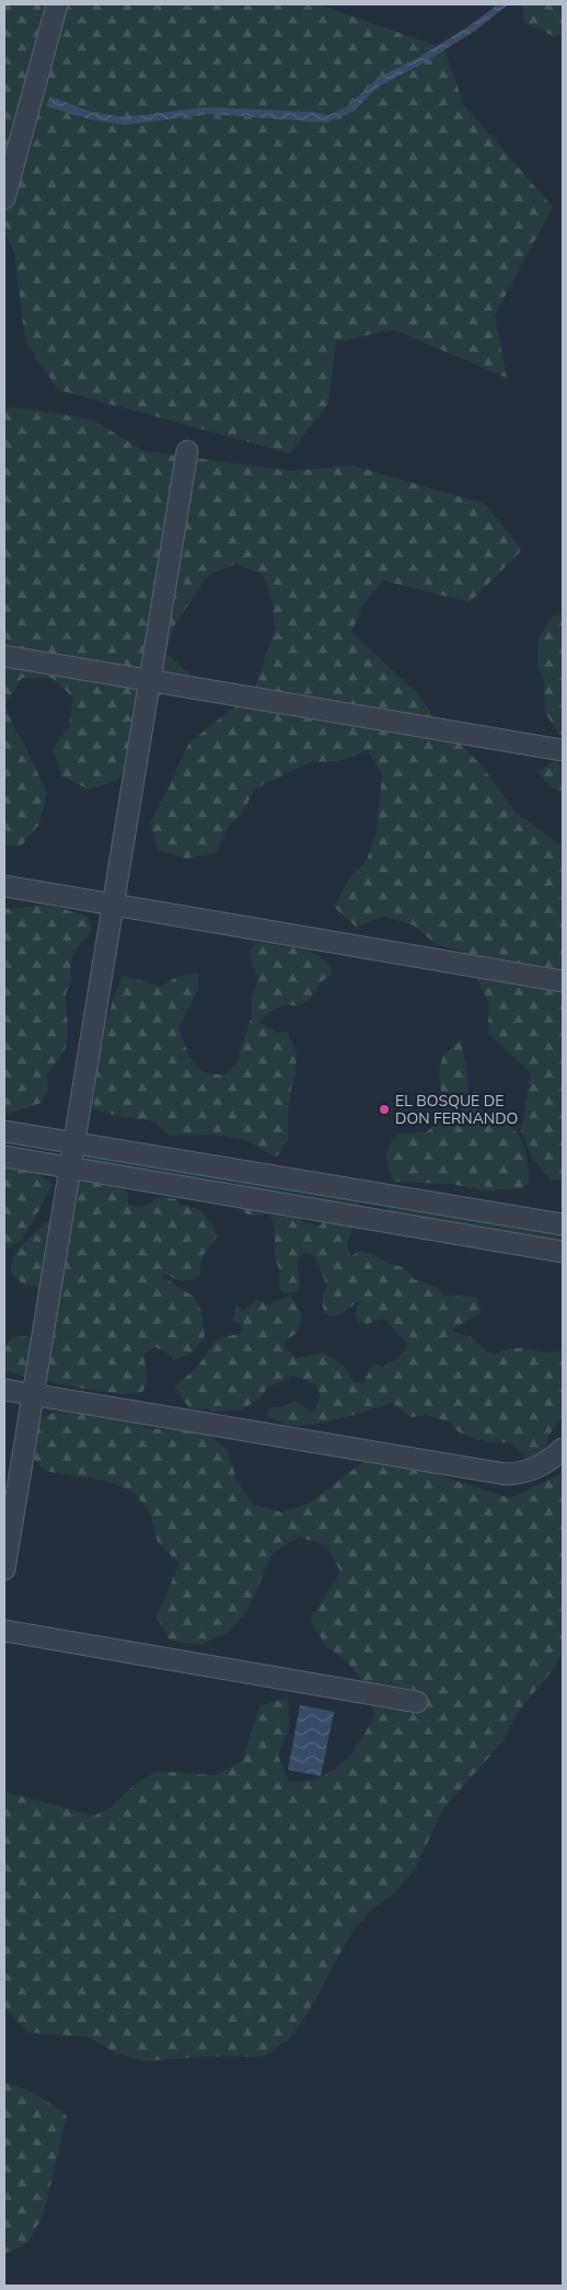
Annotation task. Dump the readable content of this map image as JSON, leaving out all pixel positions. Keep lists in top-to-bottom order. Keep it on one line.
{"places":["EL BOSQUE DE DON FERNANDO"]}
